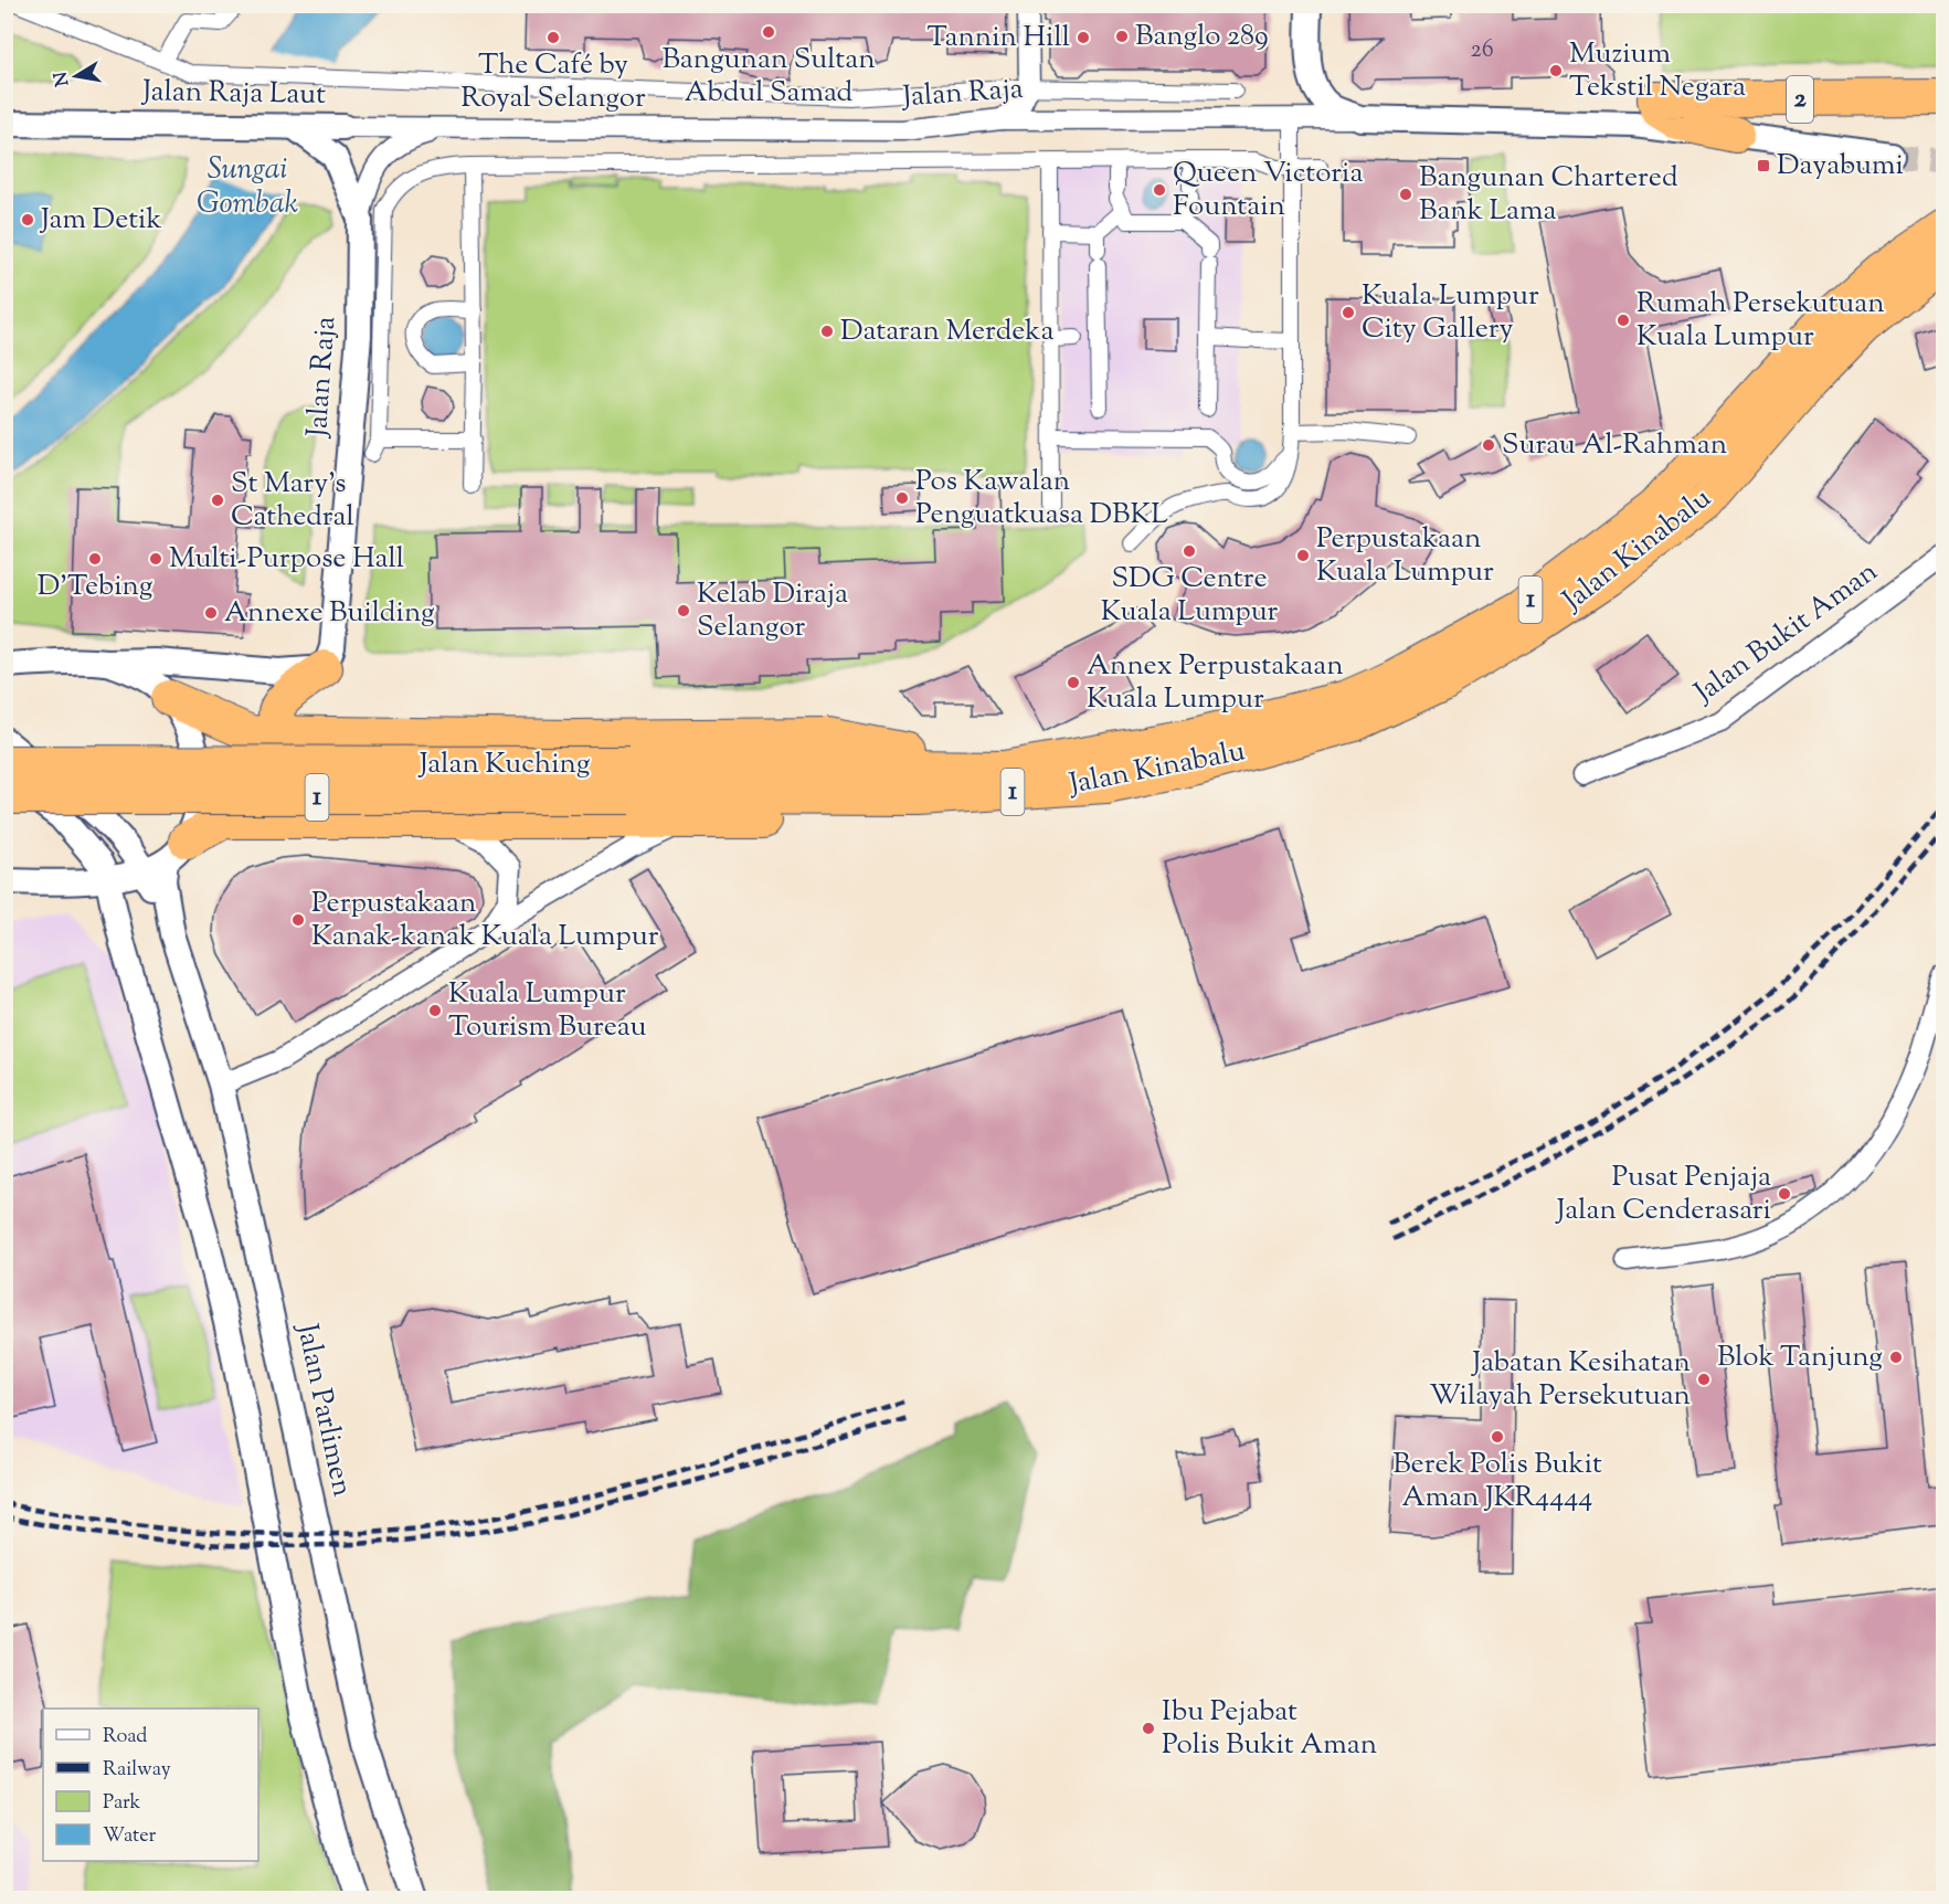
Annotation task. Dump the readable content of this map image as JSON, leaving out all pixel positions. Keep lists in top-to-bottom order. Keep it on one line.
{"streets":{"highway":["2","Jalan Kinabalu","1","Jalan Kuching"],"street":["Jalan Raja Laut","Jalan Raja","Jalan Bukit Aman","Jalan Parlimen"]},"crossings":[["Jalan Raja Laut","Jalan Raja"],["Jalan Raja","2"],["Jalan Kinabalu","Jalan Kuching"]],"water":["Sungai Gombak"],"places":{"other":["Bangunan Sultan Abdul Samad","Banglo 289","The Café by Royal Selangor","Tannin Hill","Muzium Tekstil Negara","Queen Victoria Fountain","Bangunan Chartered Bank Lama","Jam Detik","Kuala Lumpur City Gallery","Rumah Persekutuan Kuala Lumpur","Dataran Merdeka","Surau Al-Rahman","Pos Kawalan Penguatkuasa DBKL","St Mary's Cathedral","SDG Centre Kuala Lumpur","Perpustakaan Kuala Lumpur","D’Tebing","Multi-Purpose Hall","Kelab Diraja Selangor","Annexe Building","Annex Perpustakaan Kuala Lumpur","Perpustakaan Kanak-kanak Kuala Lumpur","Kuala Lumpur Tourism Bureau","Pusat Penjaja Jalan Cenderasari","Blok Tanjung","Jabatan Kesihatan Wilayah Persekutuan","Berek Polis Bukit Aman JKR4444","Ibu Pejabat Polis Bukit Aman"],"transit":["Dayabumi"]},"house_numbers":["26"],"legend":["Road","Railway","Park","Water"],"north":"left"}
